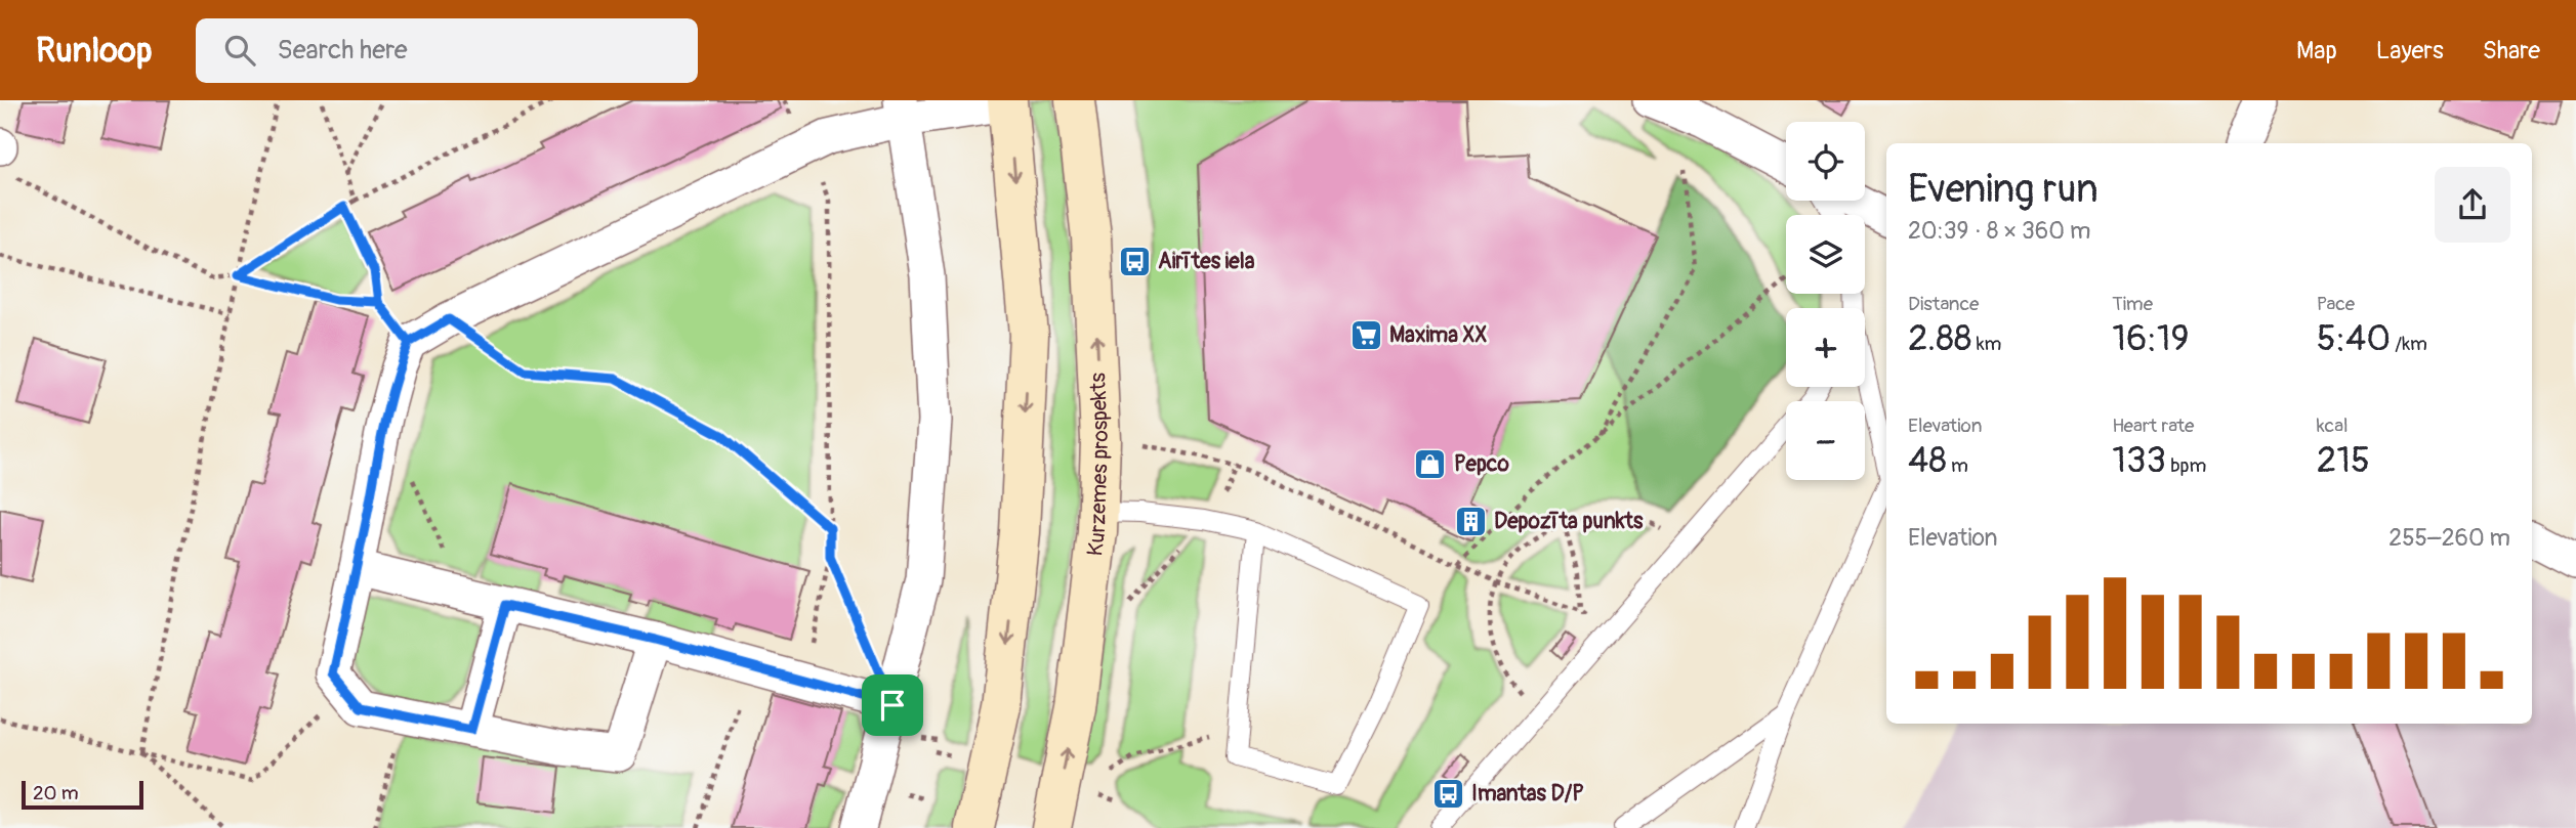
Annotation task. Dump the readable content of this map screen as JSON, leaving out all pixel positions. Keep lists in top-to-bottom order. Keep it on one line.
{"streets":{"main road":["Kurzemes prospekts"]},"places":{"bus stop":["Airītes iela","Imantas D/P"],"supermarket":["Maxima XX"],"shop":["Pepco"],"building":["Depozīta punkts"]},"scale_bar":"20 m","page":{"header":"Runloop","search":"Search here","nav":["Map","Layers","Share"],"map_buttons":["+","−"],"heading":["Evening run","20:39 · 8 × 360 m"],"stats":[["Distance","2.88 km"],["Time","16:19"],["Pace","5:40 /km"],["Elevation","48 m"],["Heart rate","133 bpm"],["kcal","215"]],"chart":["Elevation","255–260 m"],"scale":"20 m"}}
